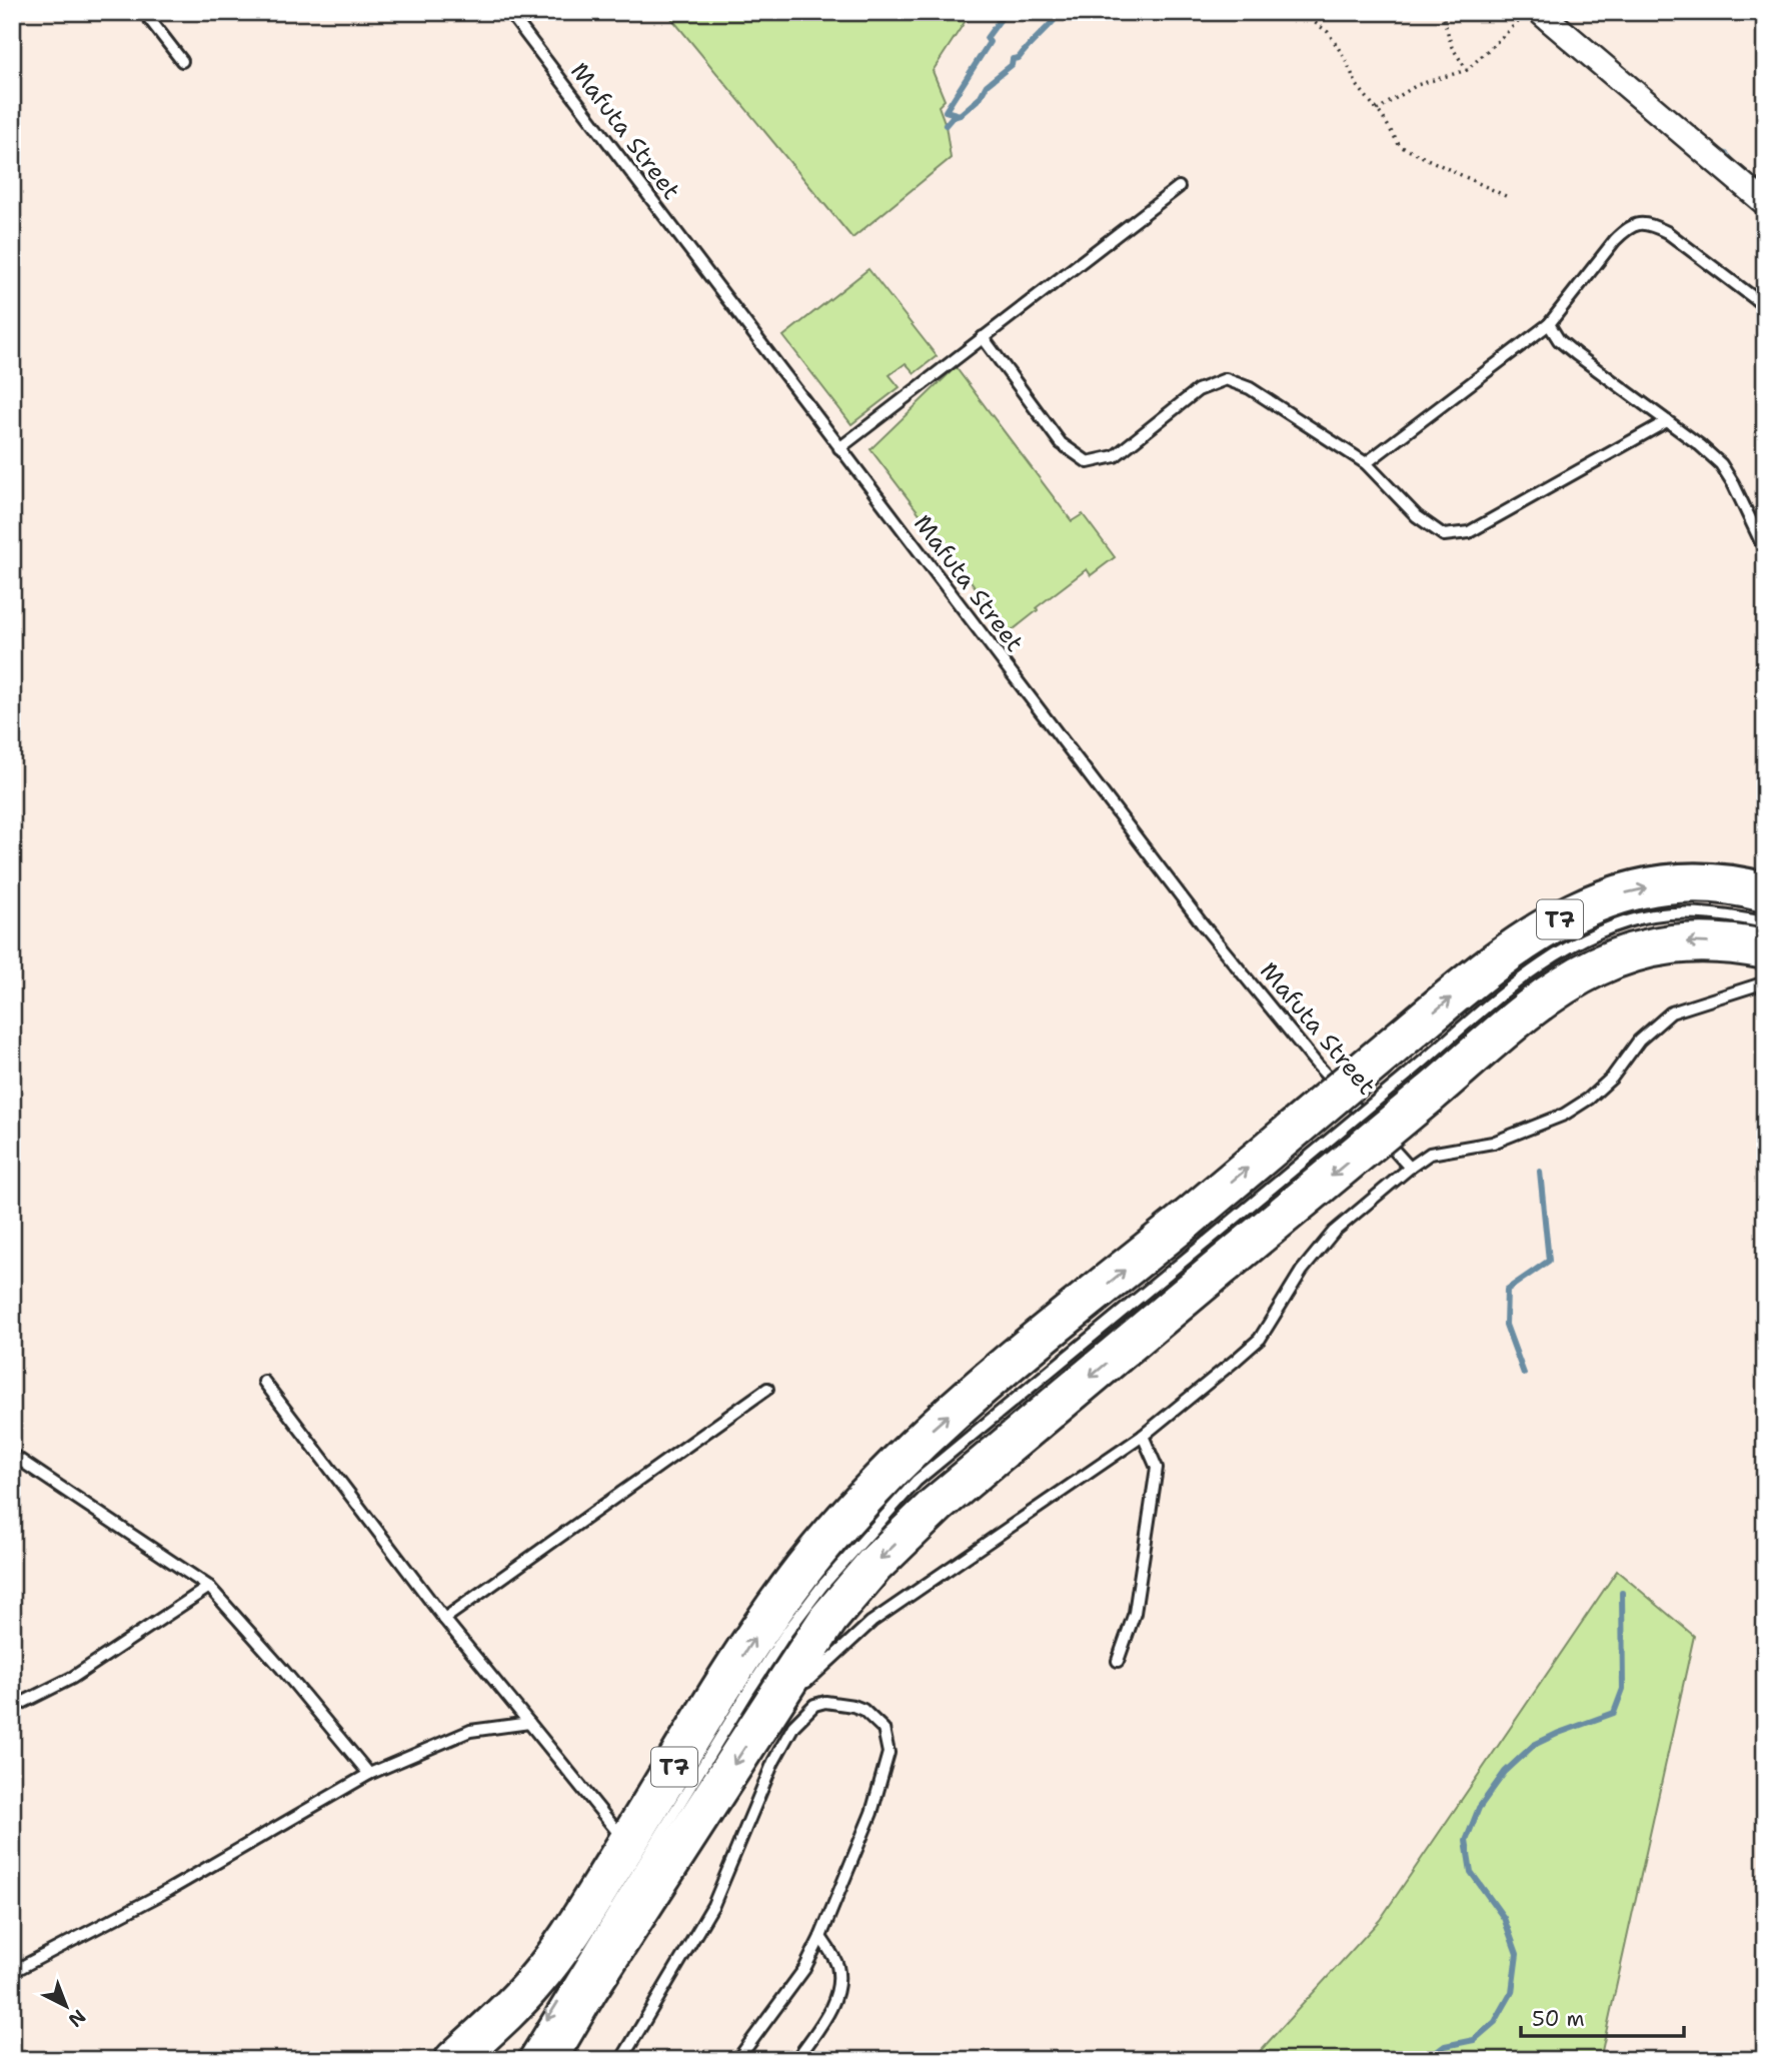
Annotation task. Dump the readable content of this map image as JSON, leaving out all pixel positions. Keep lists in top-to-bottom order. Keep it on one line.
{"streets":{"highway":["T7"],"lane":["Mafuta Street"]},"scale_bar":"50 m","north":"bottom right"}
